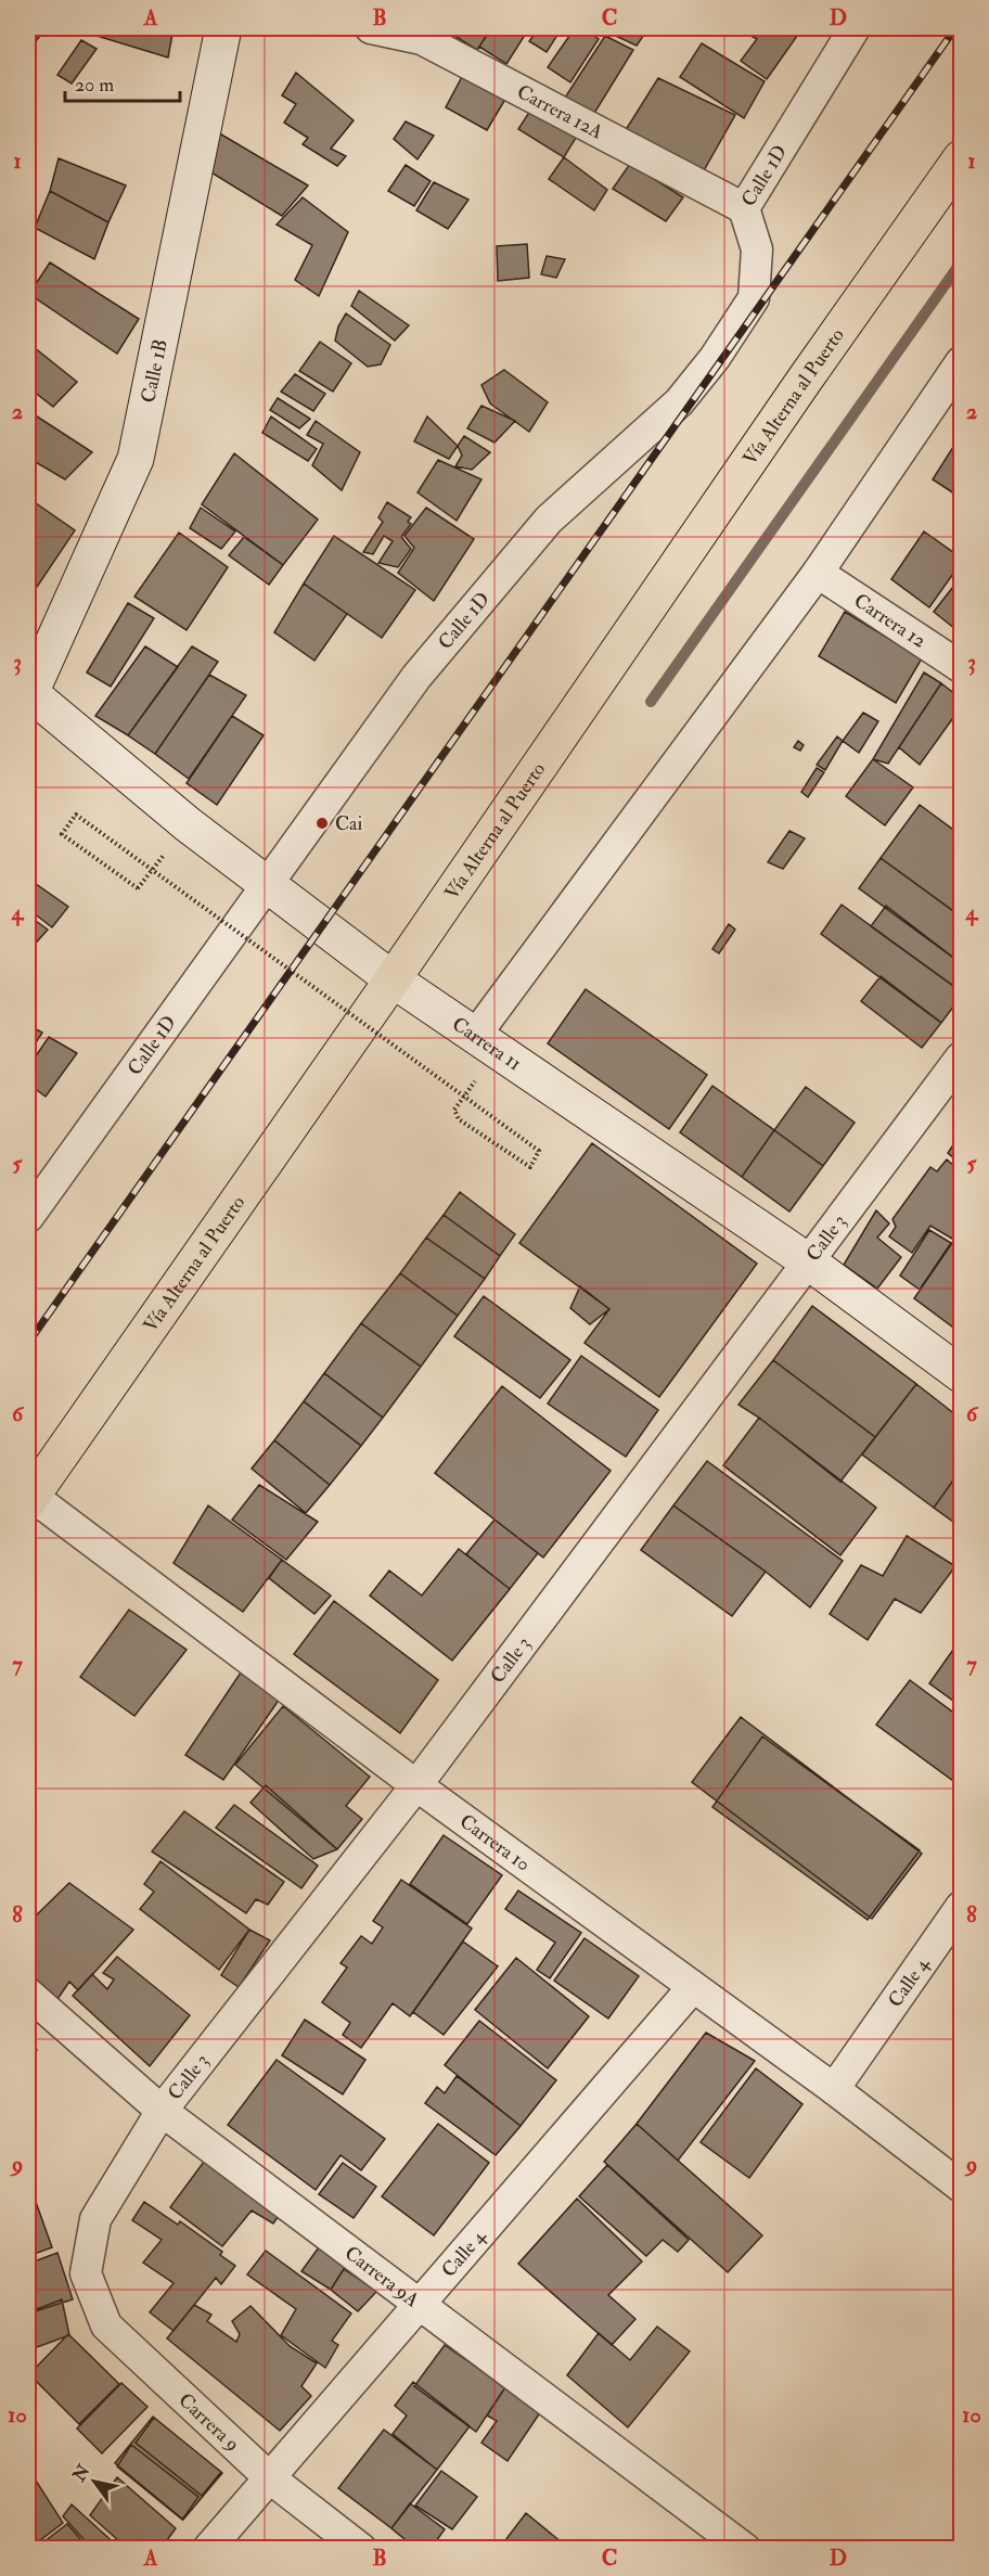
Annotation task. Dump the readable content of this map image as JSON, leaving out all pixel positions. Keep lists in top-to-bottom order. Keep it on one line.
{"streets":{"main road":["Vía Alterna al Puerto"],"street":["Carrera 12A","Calle 1D","Calle 1B","Carrera 12","Carrera 11","Calle 3","Carrera 10","Calle 4","Carrera 9A","Carrera 9"]},"crossings":[["Carrera 12A","Calle 1D"],["Calle 1D","Carrera 11"],["Calle 1B","Carrera 11"],["Vía Alterna al Puerto","Carrera 11"],["Vía Alterna al Puerto","Carrera 10"],["Carrera 11","Calle 3"],["Calle 3","Carrera 10"],["Calle 3","Carrera 9A"],["Calle 3","Carrera 9"],["Carrera 10","Calle 4"],["Calle 4","Carrera 9A"],["Calle 4","Carrera 9"]],"places":["Cai"],"scale_bar":"20 m","north":"top left","grid":{"columns":["A","B","C","D"],"rows":["1","2","3","4","5","6","7","8","9","10"]}}
